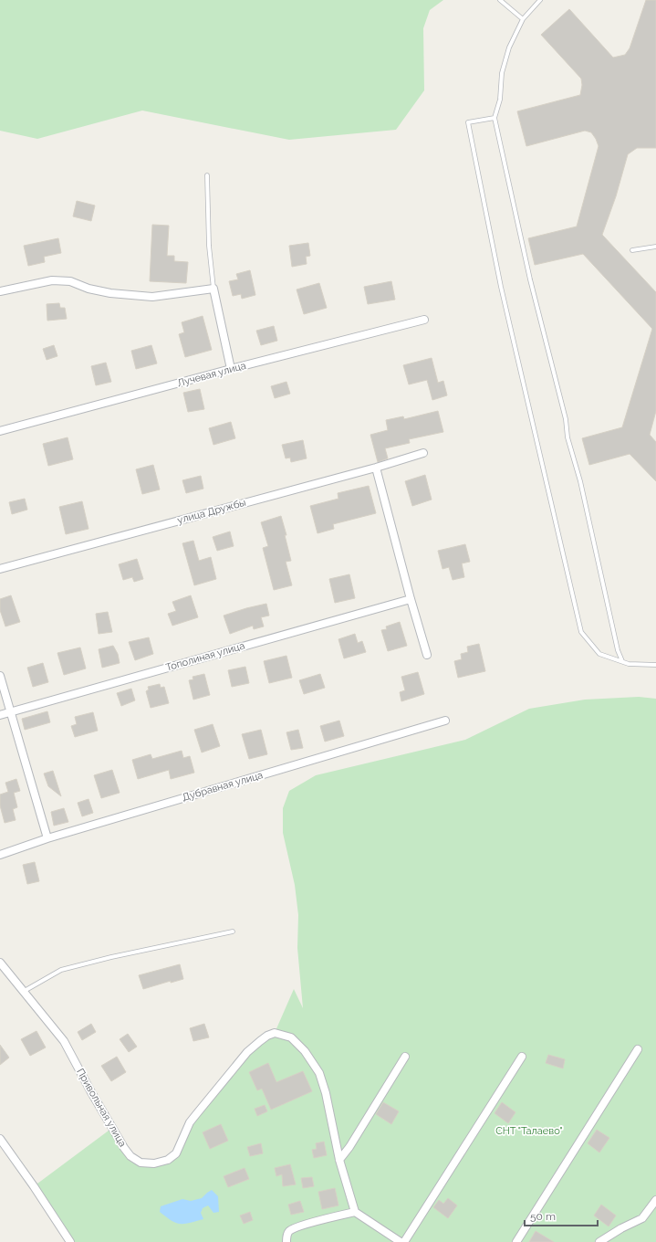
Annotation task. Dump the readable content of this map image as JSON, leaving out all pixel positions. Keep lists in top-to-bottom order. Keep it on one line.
{"streets":{"street":["Лучевая улица","улица Дружбы","Тополиная улица","Дубравная улица","Привольная улица"]},"parks":["СНТ \"Талаево\""],"scale_bar":"50 m"}
